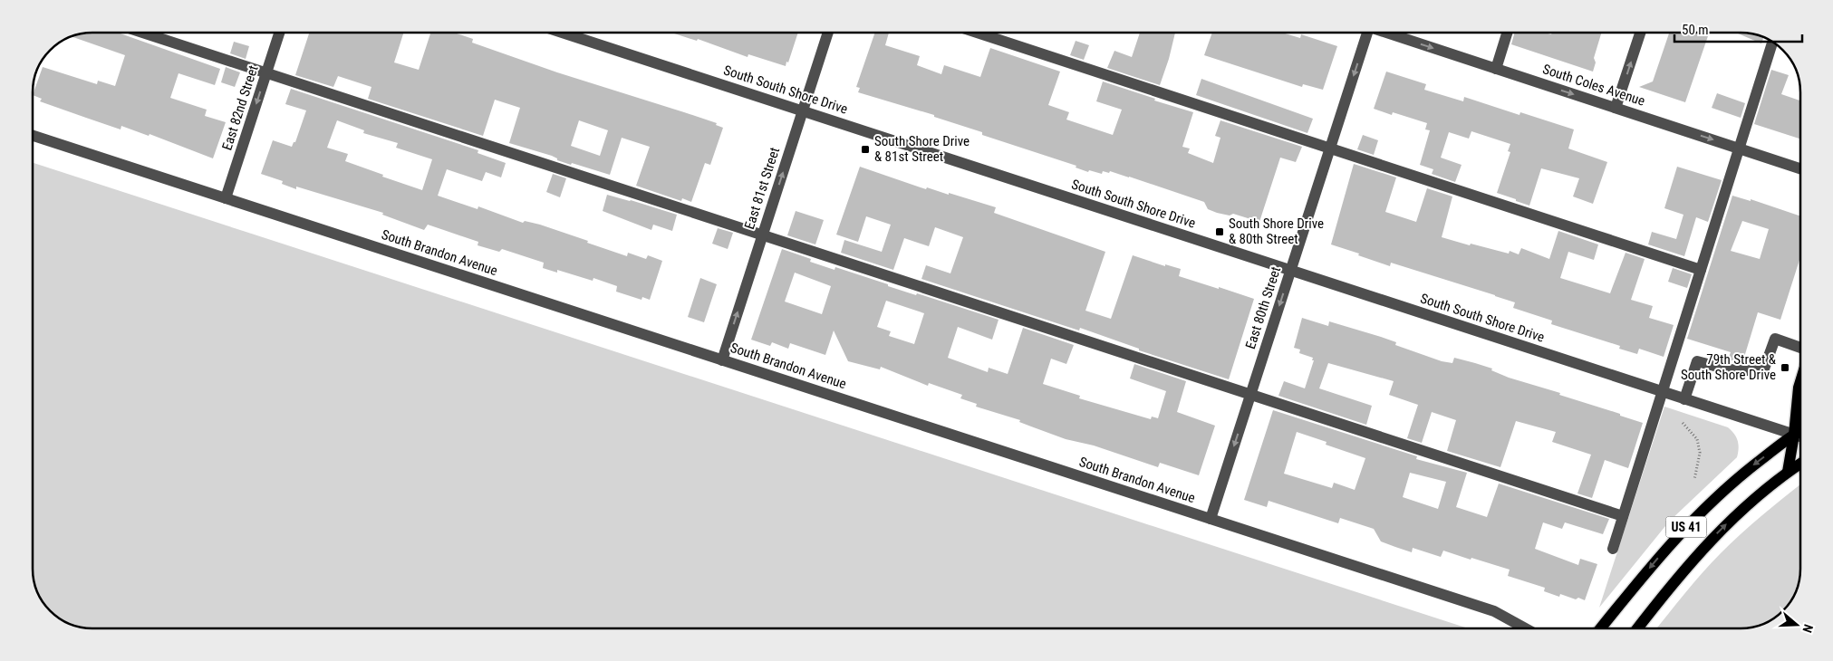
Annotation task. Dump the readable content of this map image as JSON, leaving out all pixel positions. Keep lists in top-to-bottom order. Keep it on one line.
{"streets":{"main road":["US 41"],"street":["South Coles Avenue","South South Shore Drive","East 82nd Street","East 81st Street","South Brandon Avenue","East 80th Street"]},"crossings":[["South South Shore Drive","East 81st Street"],["South South Shore Drive","East 80th Street"],["South South Shore Drive","US 41"],["East 82nd Street","South Brandon Avenue"],["East 81st Street","South Brandon Avenue"],["South Brandon Avenue","East 80th Street"]],"one_way":["South Coles Avenue","East 82nd Street","East 81st Street","East 80th Street"],"places":{"transit":["South Shore Drive & 81st Street","South Shore Drive & 80th Street","79th Street & South Shore Drive"]},"scale_bar":"50 m","north":"right"}
